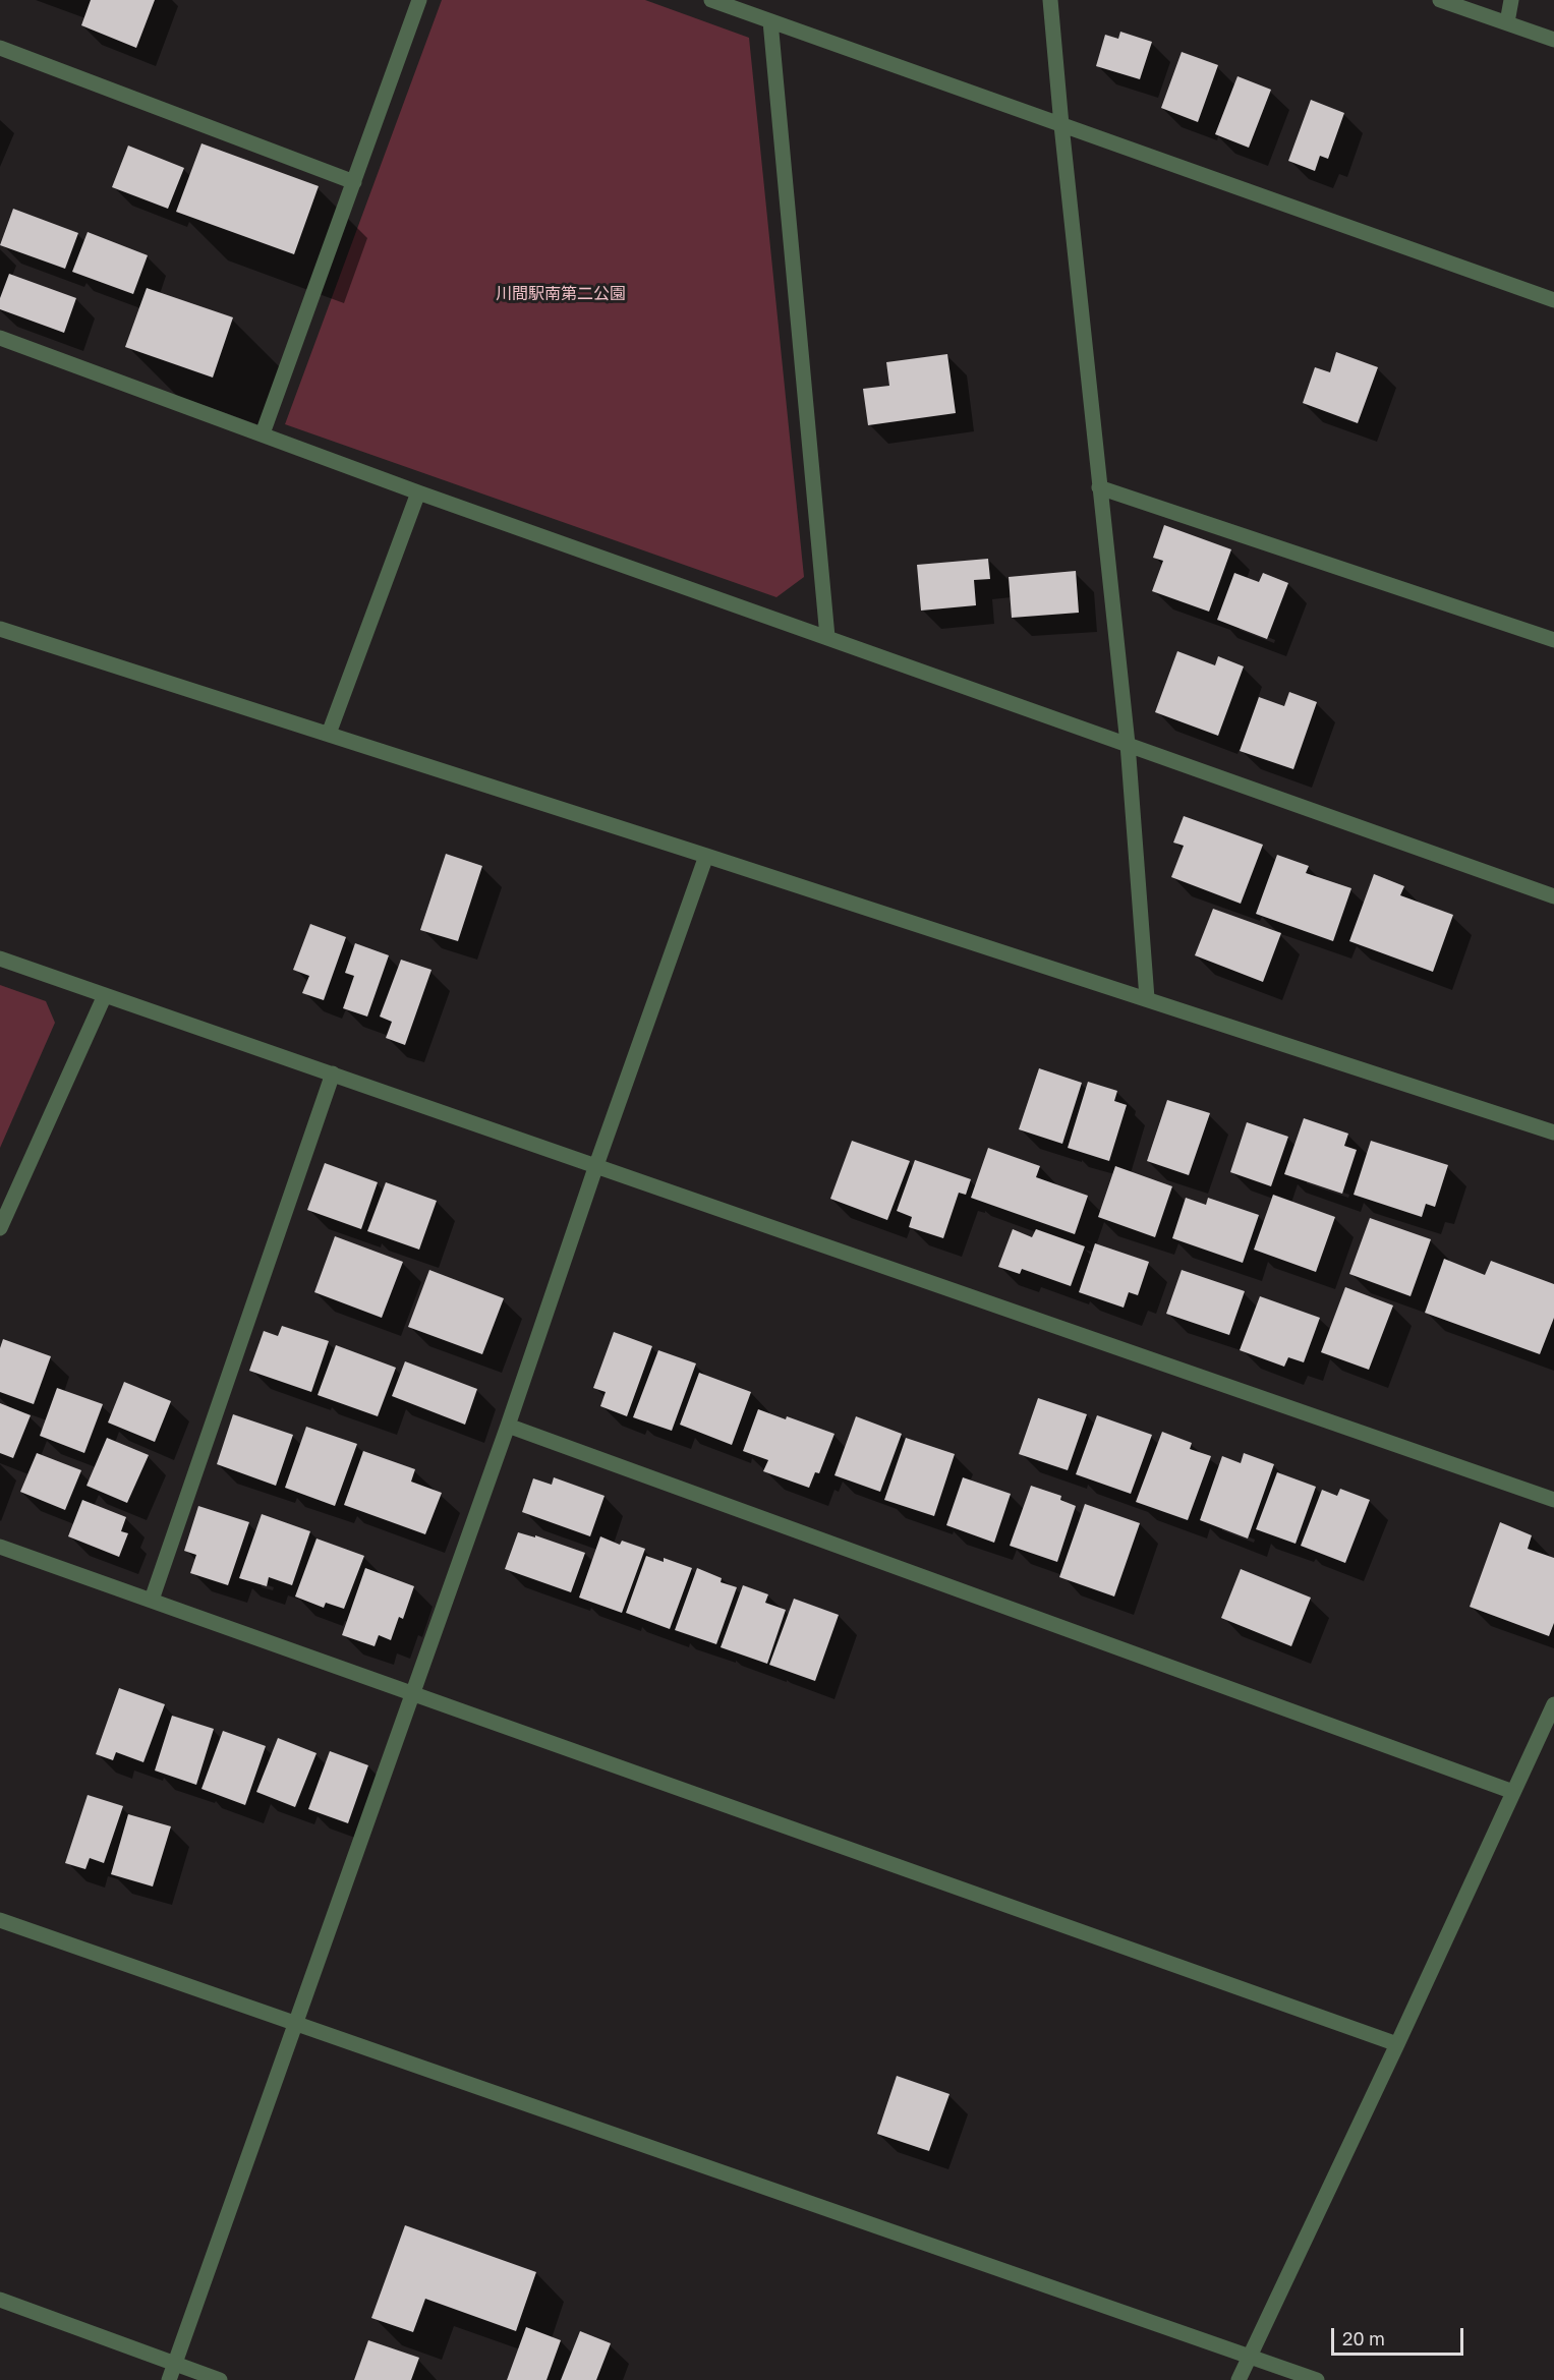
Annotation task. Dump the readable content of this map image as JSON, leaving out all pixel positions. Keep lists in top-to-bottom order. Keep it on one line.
{"parks":["川間駅南第二公園"],"scale_bar":"20 m"}
